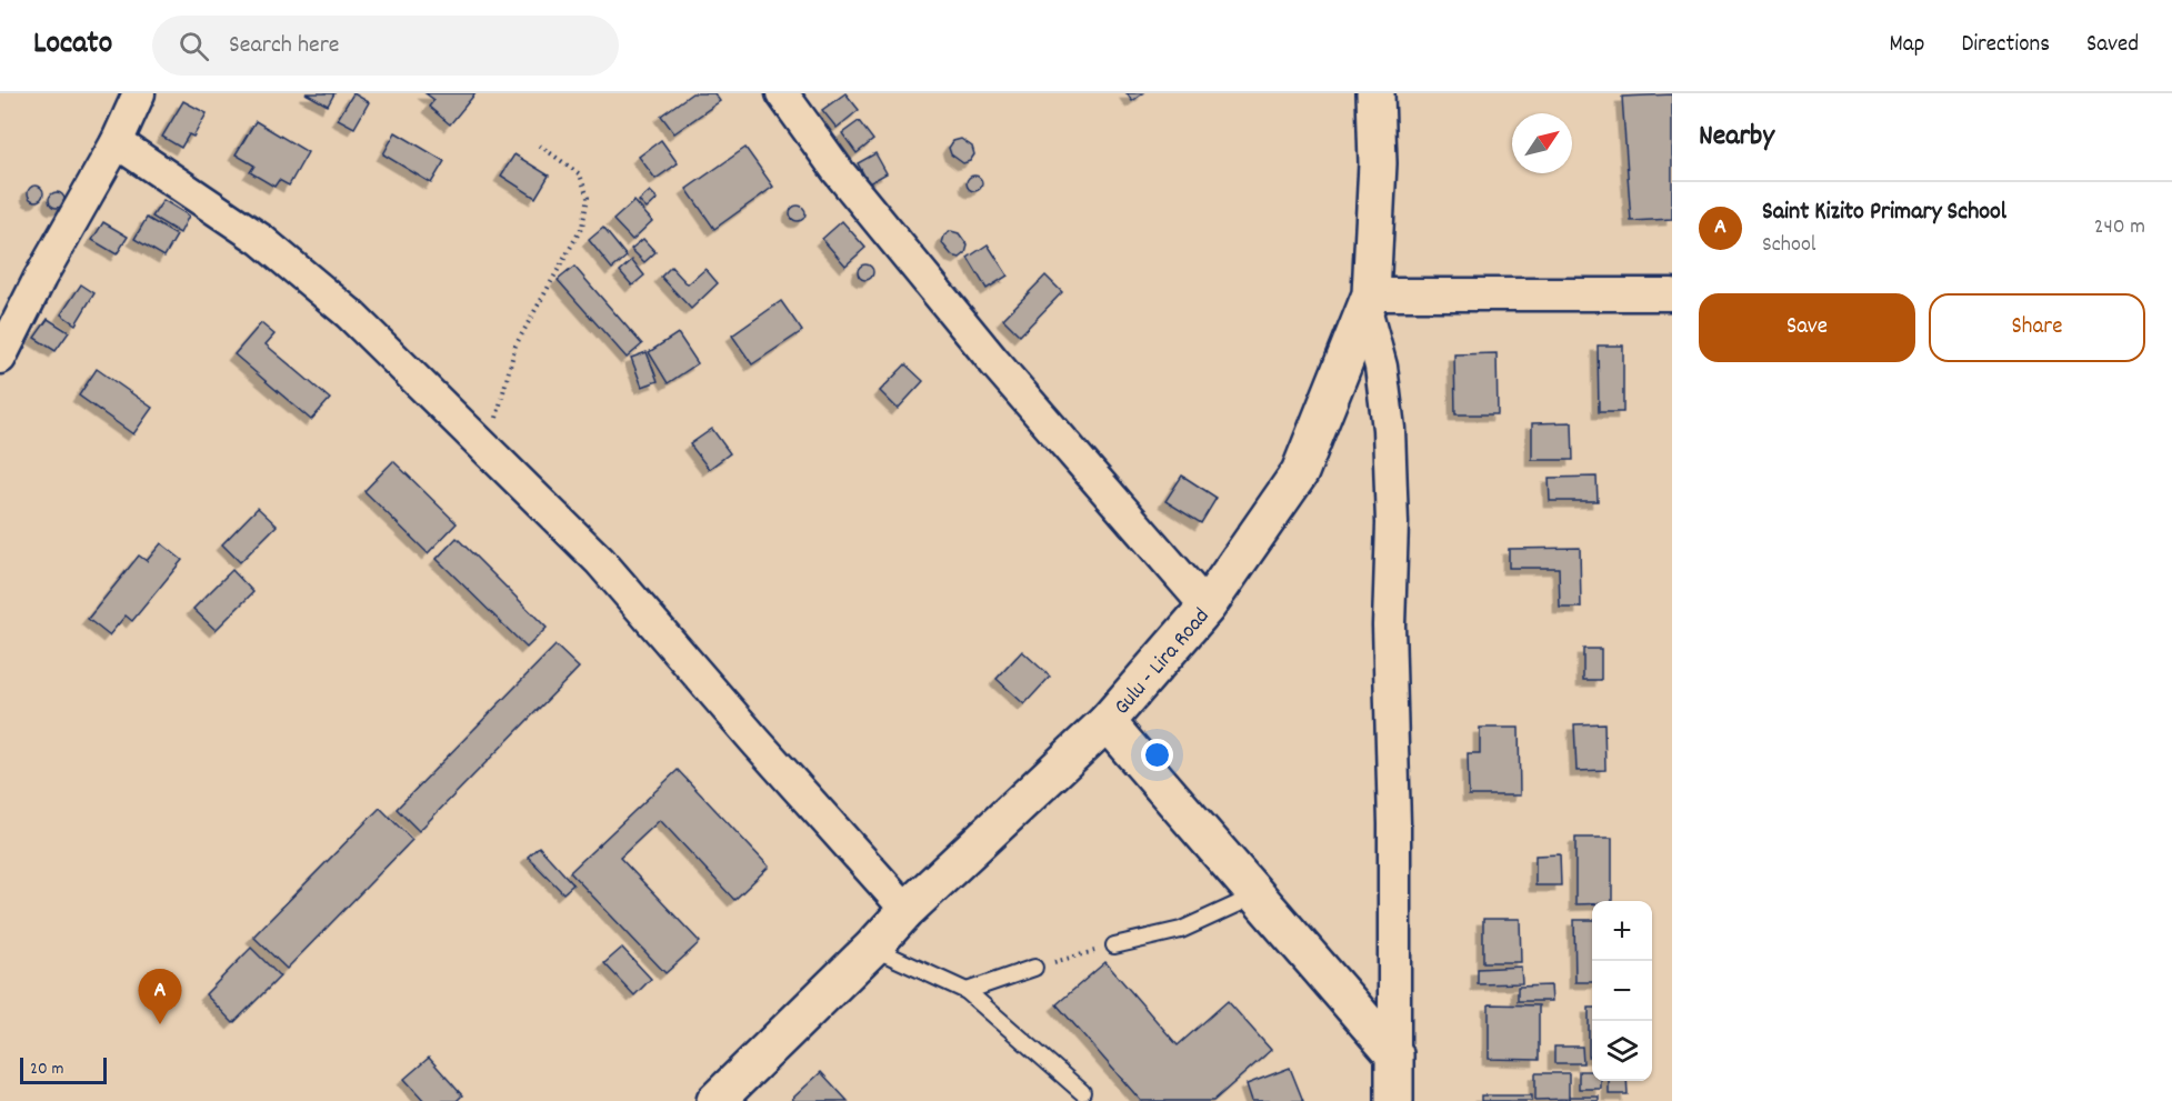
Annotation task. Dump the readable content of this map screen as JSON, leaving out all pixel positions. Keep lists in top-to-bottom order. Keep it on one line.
{"streets":{"main road":["Gulu - Lira Road"]},"scale_bar":"20 m","north":"top right","page":{"header":"Locato","search":"Search here","nav":["Map","Directions","Saved"],"heading":"Nearby","list":[{"mark":"A","name":"Saint Kizito Primary School","note":"School","value":"240 m"}],"buttons":["Save","Share"],"map_buttons":["+","−"],"pins":"A","scale":"20 m"}}
